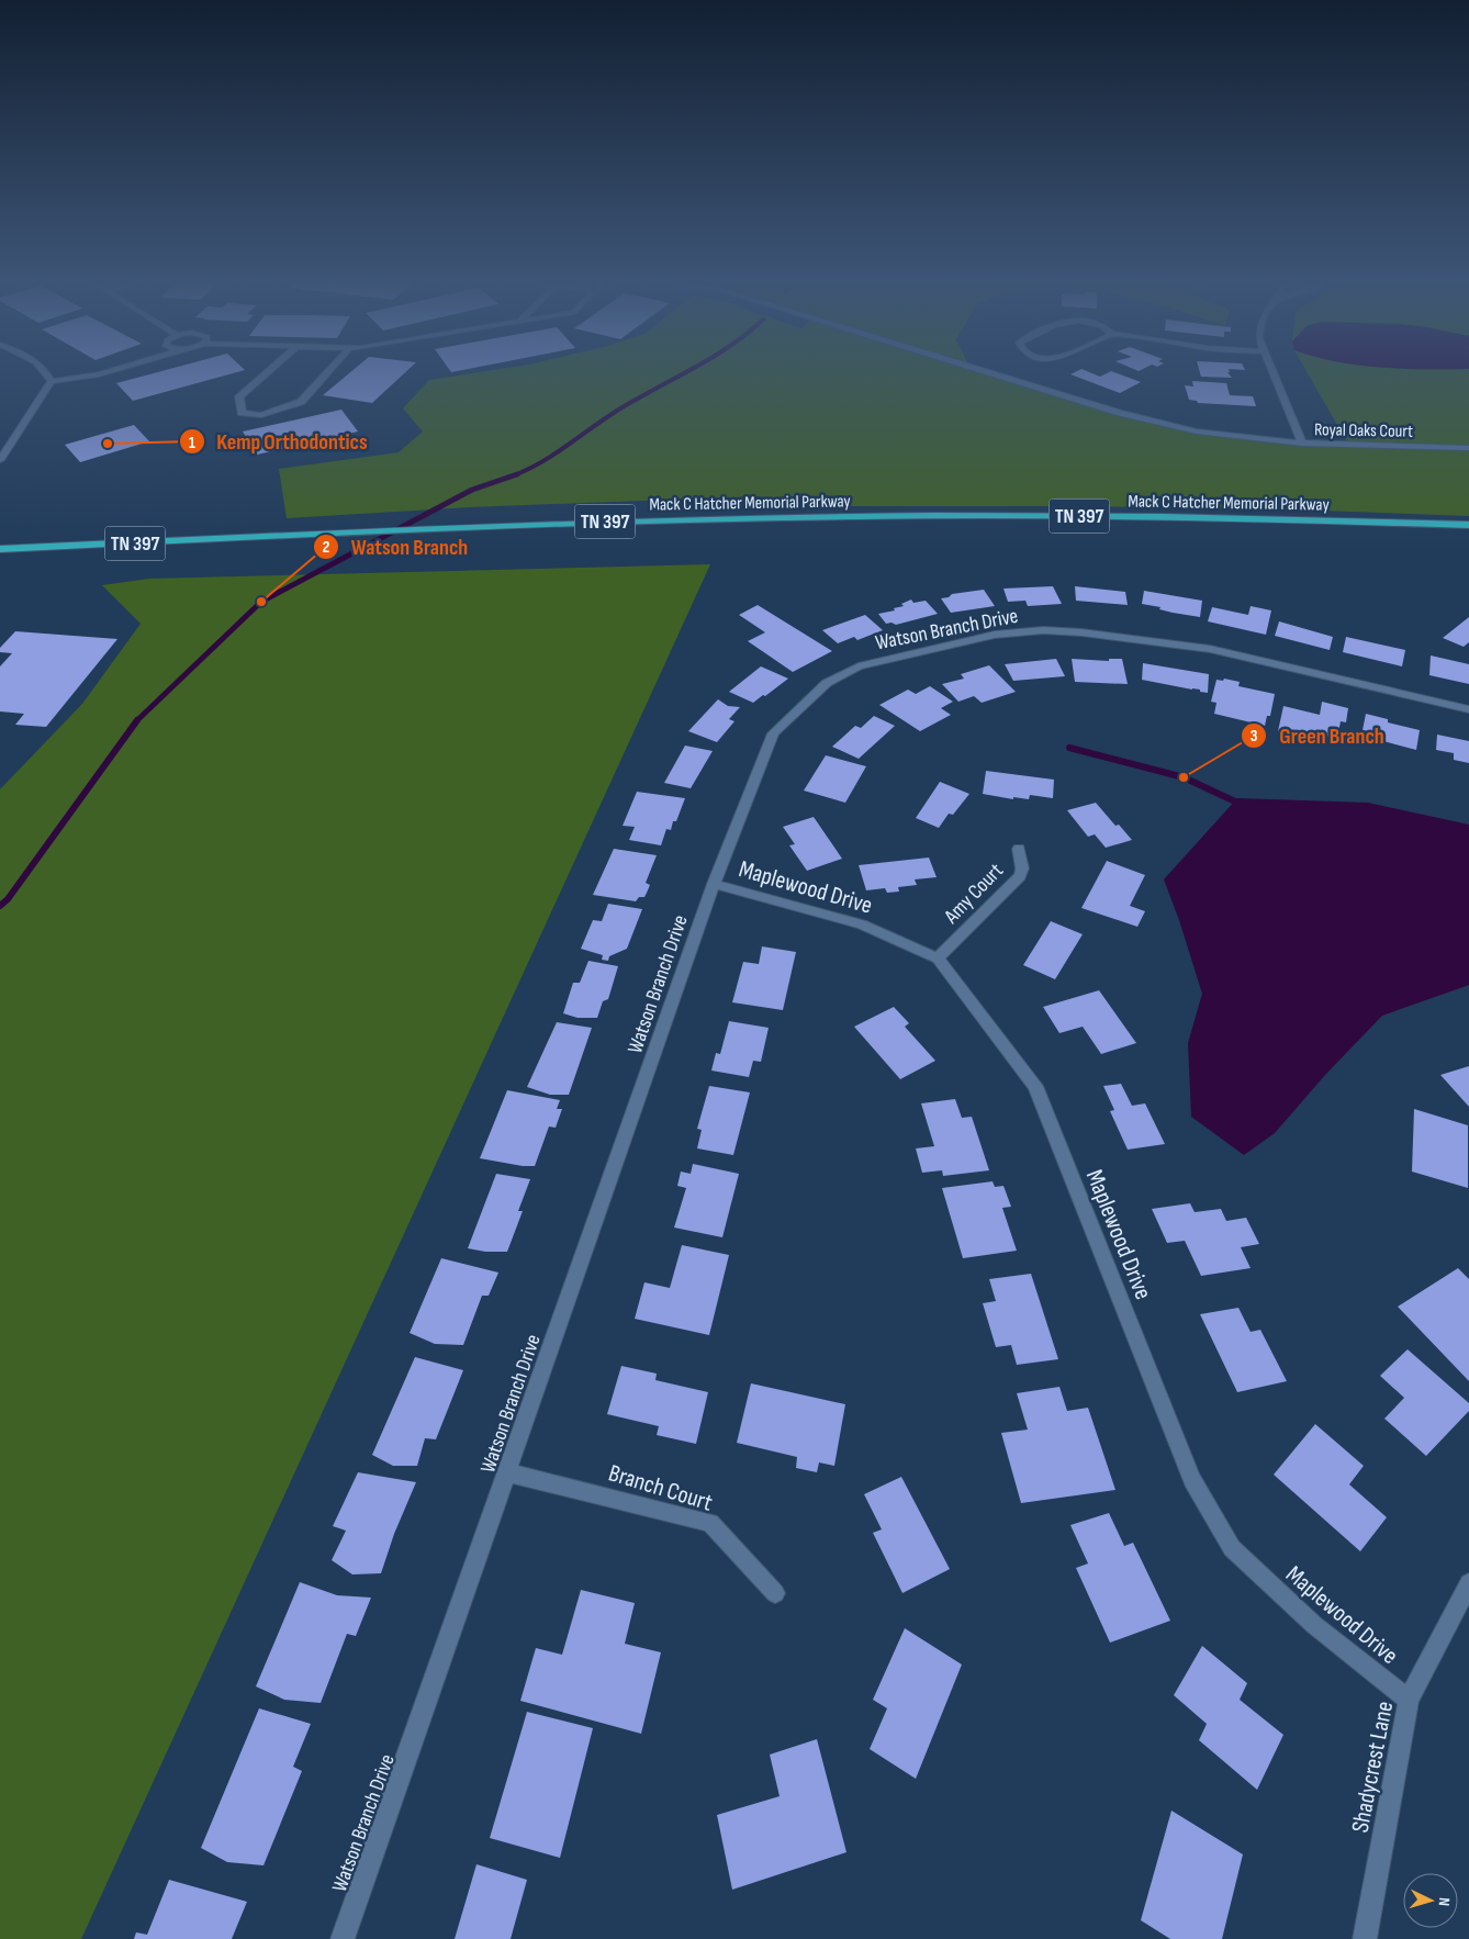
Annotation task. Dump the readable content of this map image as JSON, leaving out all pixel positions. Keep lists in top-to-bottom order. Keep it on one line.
{"streets":{"main road":["Mack C Hatcher Memorial Parkway","TN 397"],"street":["Royal Oaks Court","Watson Branch Drive","Maplewood Drive","Amy Court","Branch Court","Shadycrest Lane"]},"crossings":[["Watson Branch Drive","Maplewood Drive"],["Watson Branch Drive","Branch Court"],["Maplewood Drive","Amy Court"],["Maplewood Drive","Shadycrest Lane"]],"places":["Kemp Orthodontics","Watson Branch","Green Branch"],"north":"right"}
